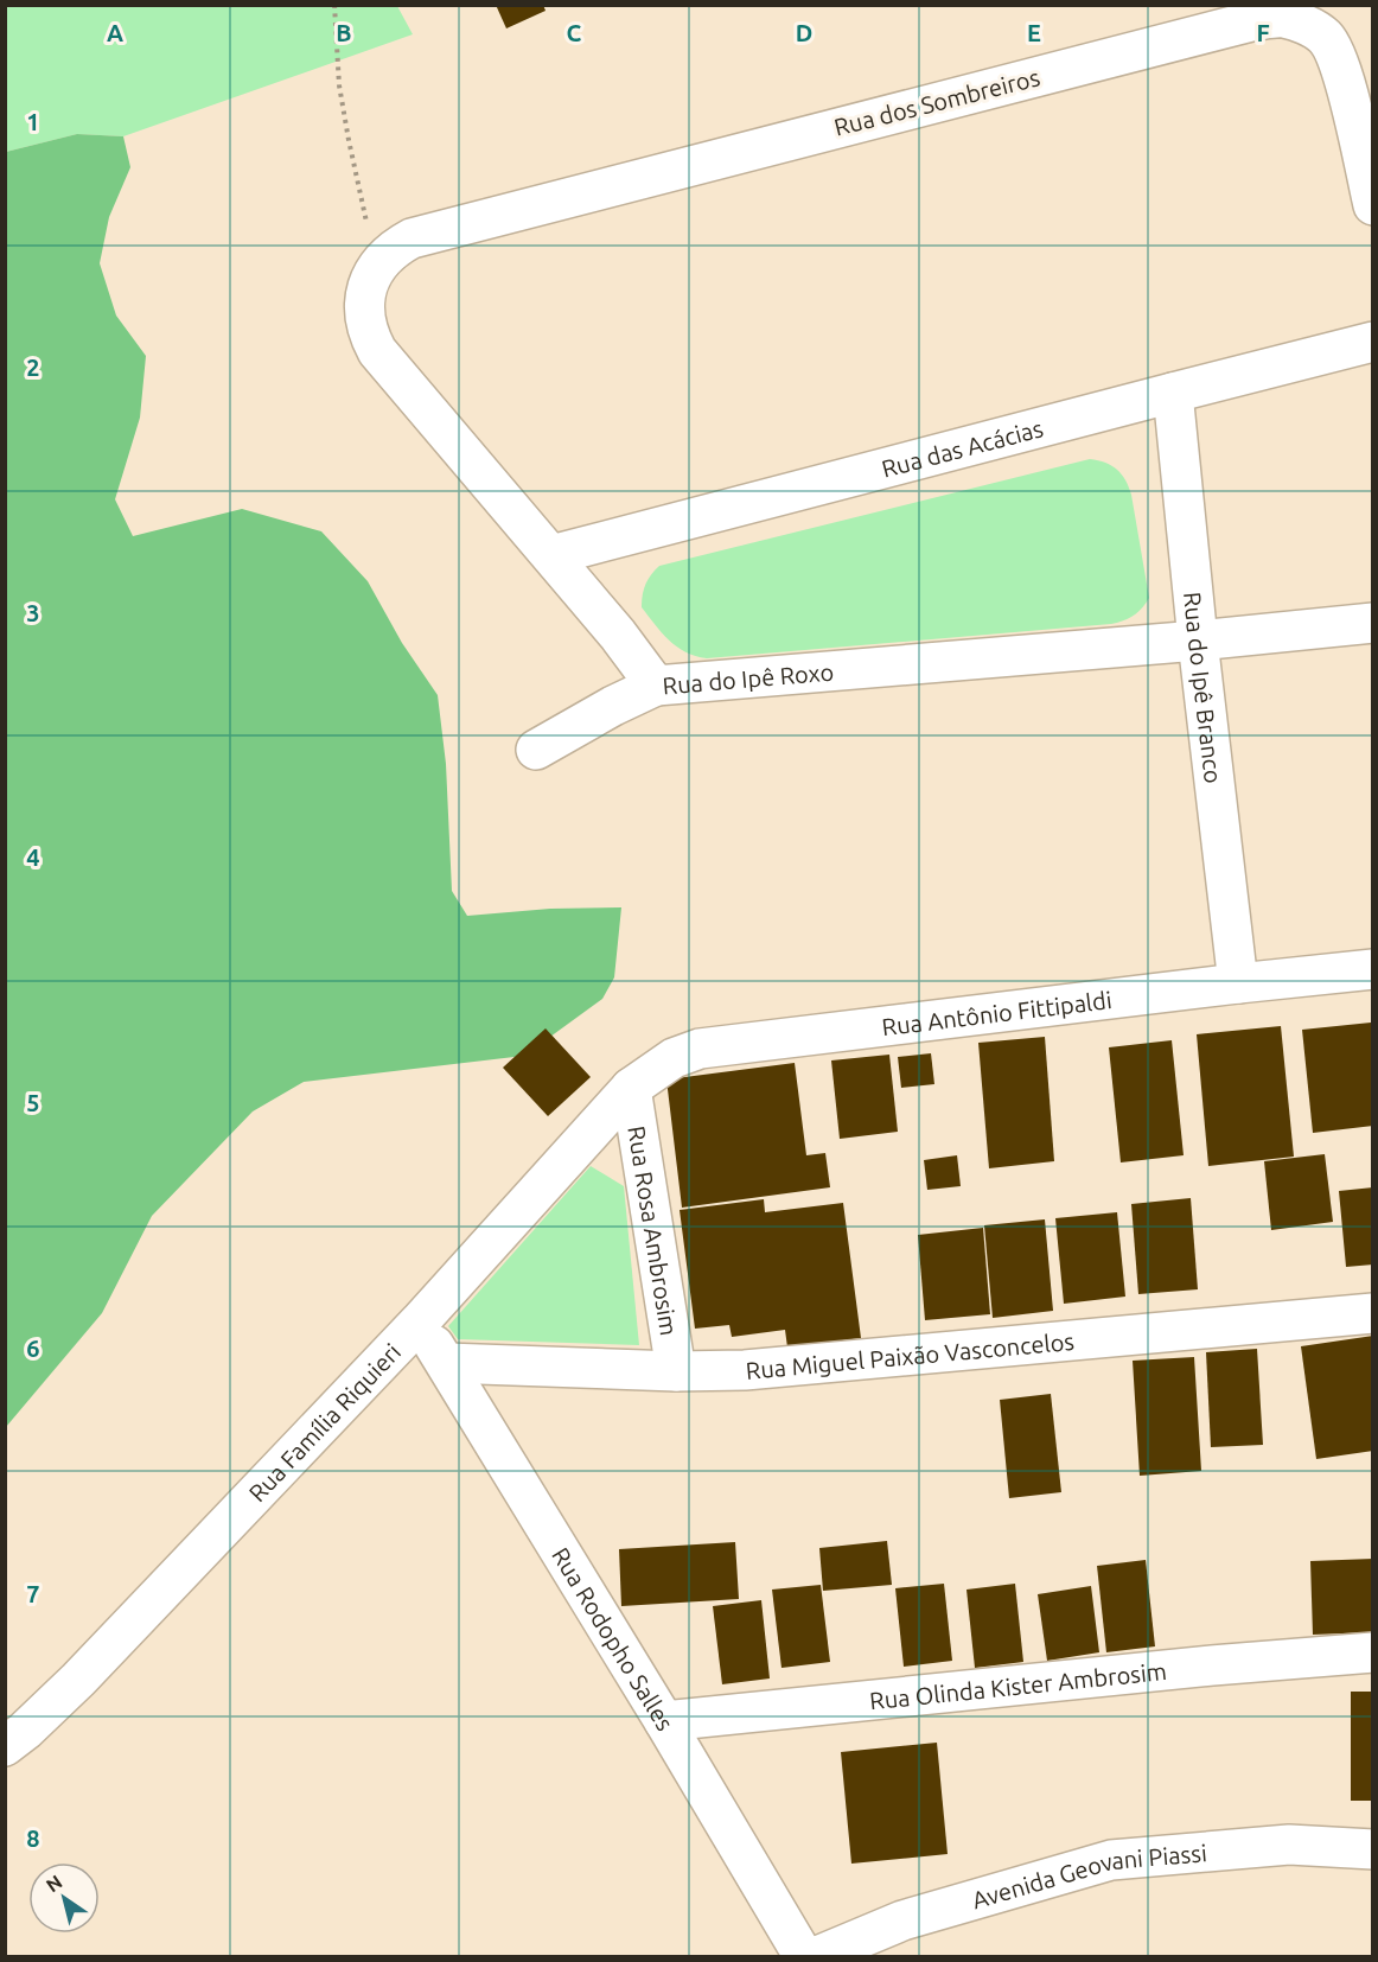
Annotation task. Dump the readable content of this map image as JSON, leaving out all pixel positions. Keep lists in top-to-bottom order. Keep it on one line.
{"streets":{"street":["Rua dos Sombreiros","Rua das Acácias","Rua do Ipê Roxo","Rua do Ipê Branco","Rua Antônio Fittipaldi","Rua Rosa Ambrosim","Rua Miguel Paixão Vasconcelos","Rua Família Riquieri","Rua Rodopho Salles","Rua Olinda Kister Ambrosim","Avenida Geovani Piassi"]},"crossings":[["Rua dos Sombreiros","Rua do Ipê Roxo"],["Rua das Acácias","Rua do Ipê Roxo"],["Rua das Acácias","Rua do Ipê Branco"],["Rua do Ipê Roxo","Rua do Ipê Branco"],["Rua do Ipê Branco","Rua Antônio Fittipaldi"],["Rua Antônio Fittipaldi","Rua Rosa Ambrosim"],["Rua Antônio Fittipaldi","Rua Família Riquieri"],["Rua Rosa Ambrosim","Rua Miguel Paixão Vasconcelos"],["Rua Rosa Ambrosim","Rua Família Riquieri"],["Rua Miguel Paixão Vasconcelos","Rua Rodopho Salles"],["Rua Família Riquieri","Rua Rodopho Salles"],["Rua Rodopho Salles","Rua Olinda Kister Ambrosim"]],"north":"top left","grid":{"columns":["A","B","C","D","E","F"],"rows":["1","2","3","4","5","6","7","8"]}}
